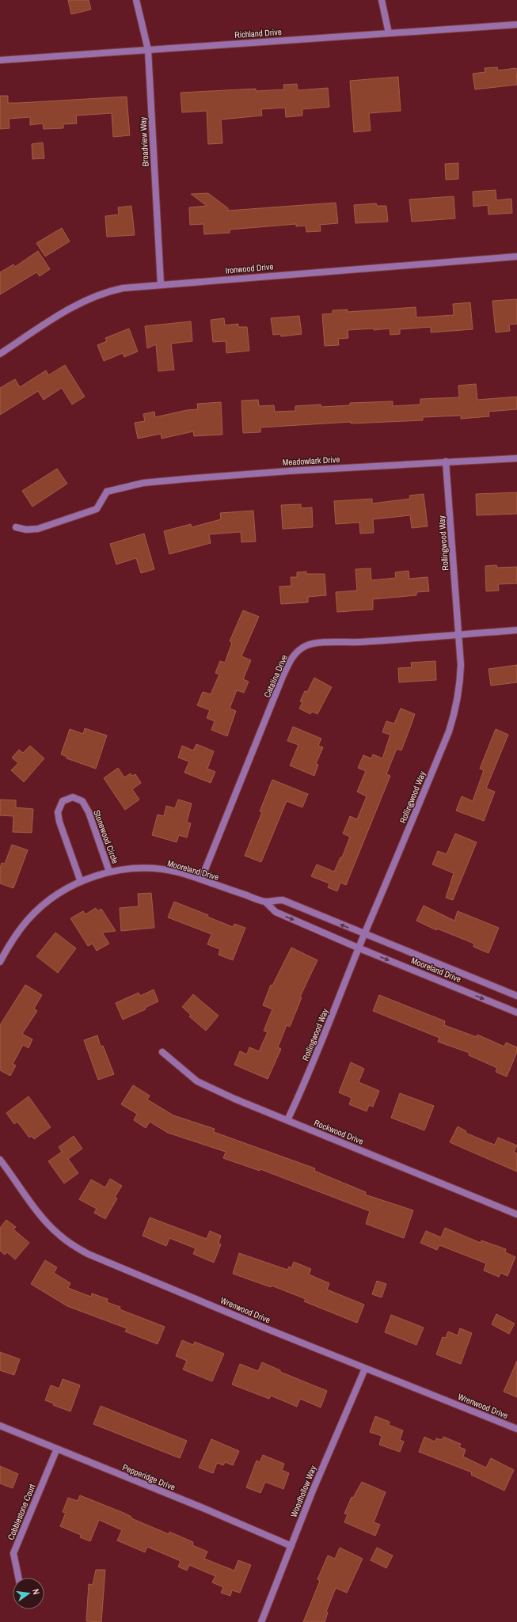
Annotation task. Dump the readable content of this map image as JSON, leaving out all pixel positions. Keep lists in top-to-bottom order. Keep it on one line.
{"streets":{"street":["Richland Drive","Broadview Way","Ironwood Drive","Meadowlark Drive","Rollingwood Way","Catalina Drive","Stonewood Circle","Mooreland Drive","Rockwood Drive","Wrenwood Drive","Pepperidge Drive","Woodhollow Way","Cobblestone Court"]},"crossings":[["Richland Drive","Broadview Way"],["Broadview Way","Ironwood Drive"],["Meadowlark Drive","Rollingwood Way"],["Rollingwood Way","Catalina Drive"],["Rollingwood Way","Mooreland Drive"],["Rollingwood Way","Rockwood Drive"],["Catalina Drive","Mooreland Drive"],["Stonewood Circle","Mooreland Drive"],["Wrenwood Drive","Woodhollow Way"],["Pepperidge Drive","Woodhollow Way"],["Pepperidge Drive","Cobblestone Court"]],"north":"right"}
